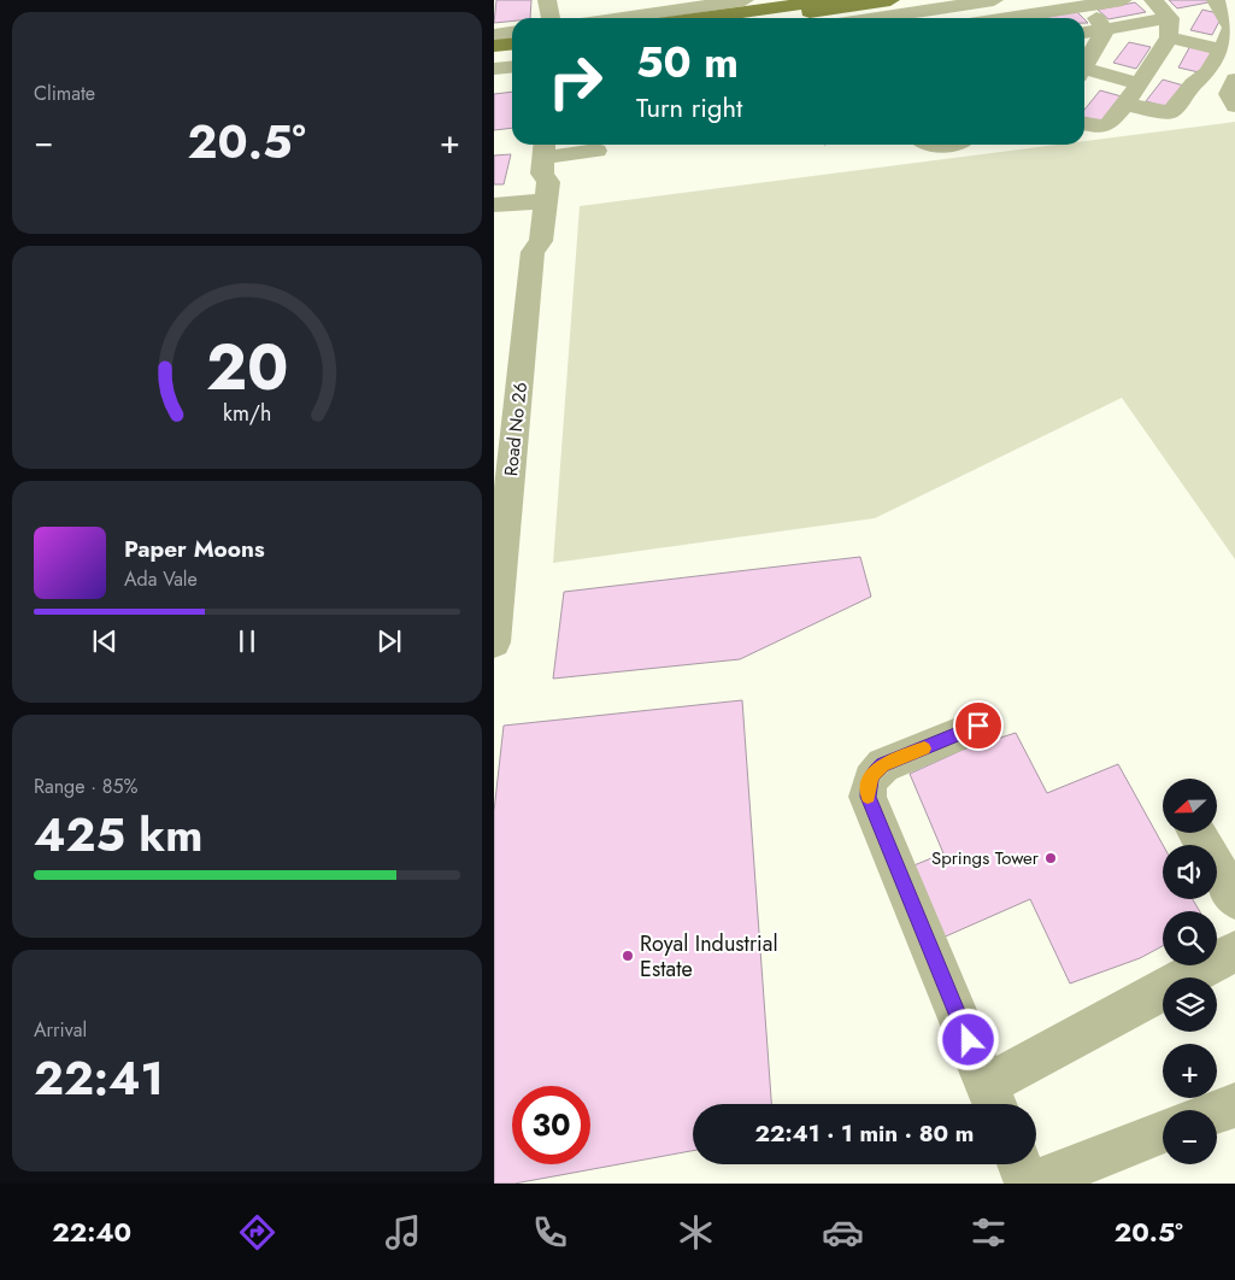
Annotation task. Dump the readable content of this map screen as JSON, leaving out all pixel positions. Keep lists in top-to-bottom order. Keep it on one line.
{"streets":{"street":["Road No 26"]},"places":["Springs Tower","Royal Industrial Estate"],"north":"left","page":{"tile":["Climate",["Range · 85%","425 km"],["Arrival","22:41"]],"turn":["50 m","Turn right"],"heat":["−","20.5°","+"],"song":["Paper Moons","Ada Vale"],"map_buttons":["+","−"],"limit":"30","trip":"22:41 · 1 min · 80 m","tabs":["22:40","20.5°"],"gauge":["20","km/h"]}}
